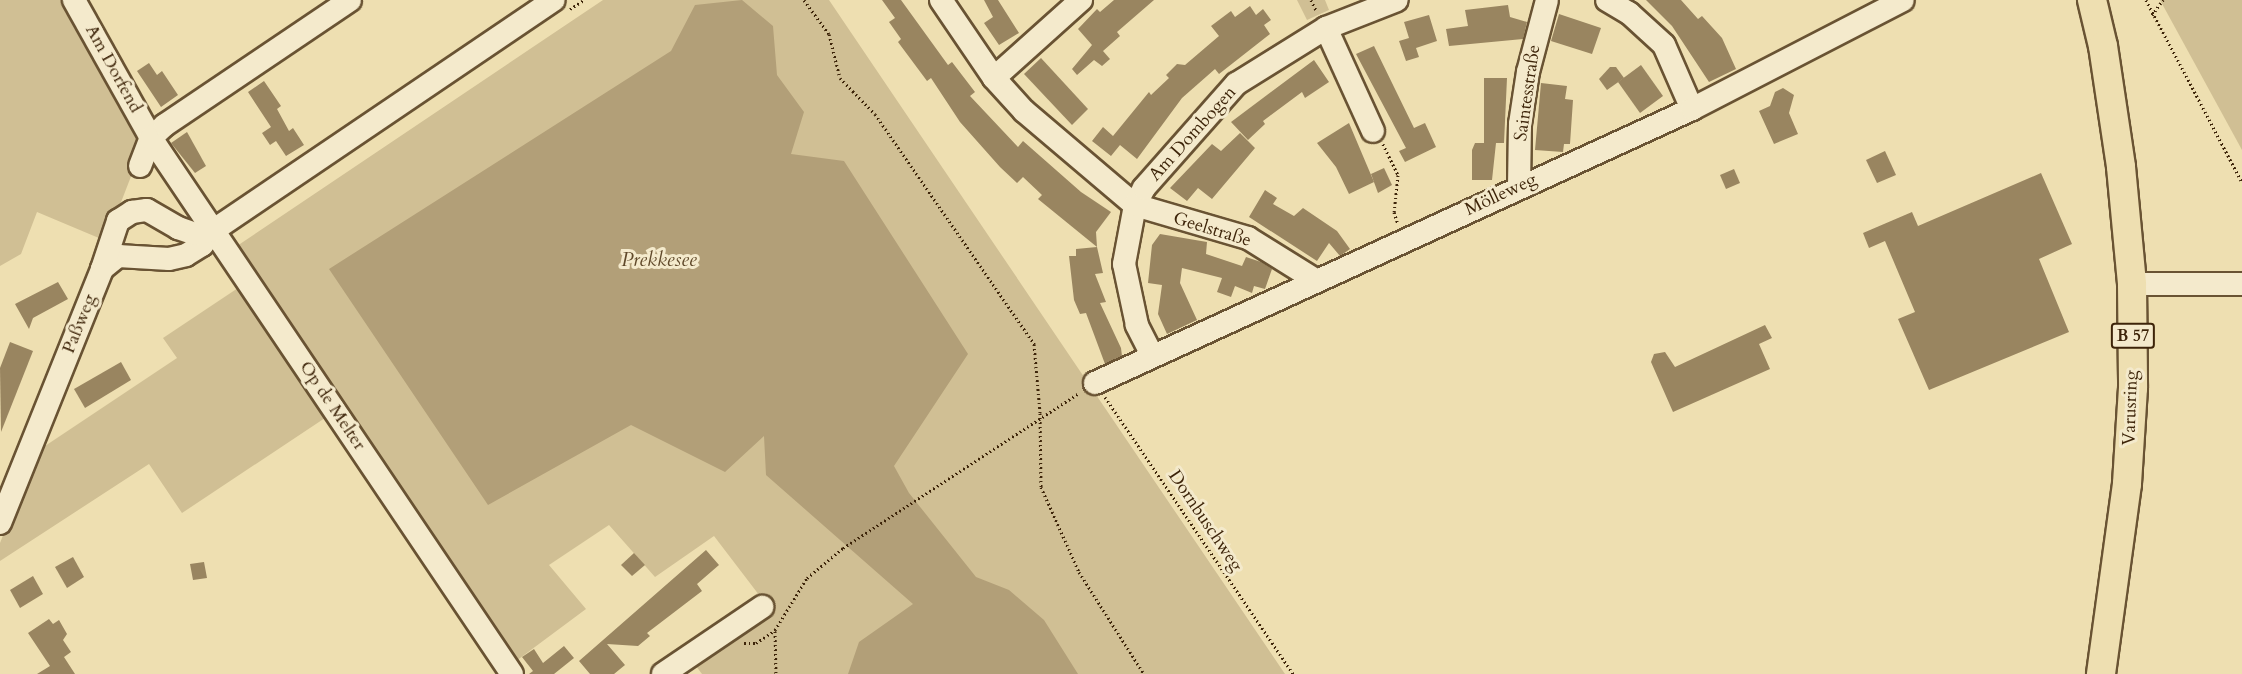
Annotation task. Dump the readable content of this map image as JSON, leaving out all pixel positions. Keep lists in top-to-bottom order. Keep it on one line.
{"streets":{"main road":["B 57","Varusring"],"street":["Am Dorfend","Saintesstraße","Am Dombogen","Mölleweg","Geelstraße","Paßweg","Op de Melter"],"path":["Dornbuschweg"]},"crossings":[["Am Dorfend","Op de Melter"],["Saintesstraße","Mölleweg"],["Am Dombogen","Mölleweg"],["Am Dombogen","Geelstraße"],["Mölleweg","Geelstraße"],["Mölleweg","Dornbuschweg"],["Paßweg","Op de Melter"]],"water":["Prekkesee"]}
